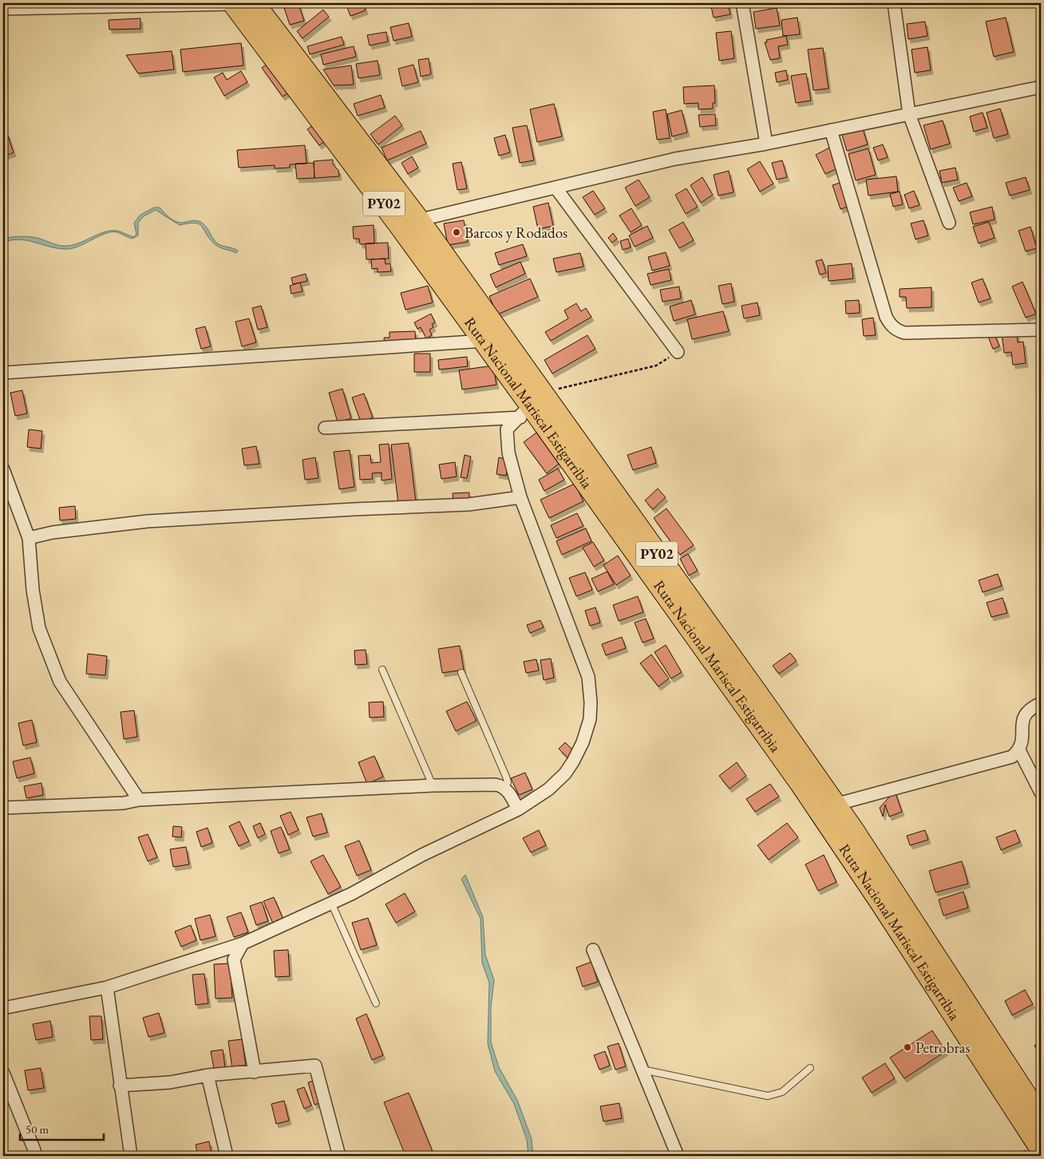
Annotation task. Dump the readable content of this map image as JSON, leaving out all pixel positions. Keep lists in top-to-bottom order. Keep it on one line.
{"streets":{"highway":["PY02","Ruta Nacional Mariscal Estigarribia"]},"places":["Barcos y Rodados","Petrobras"],"scale_bar":"50 m"}
